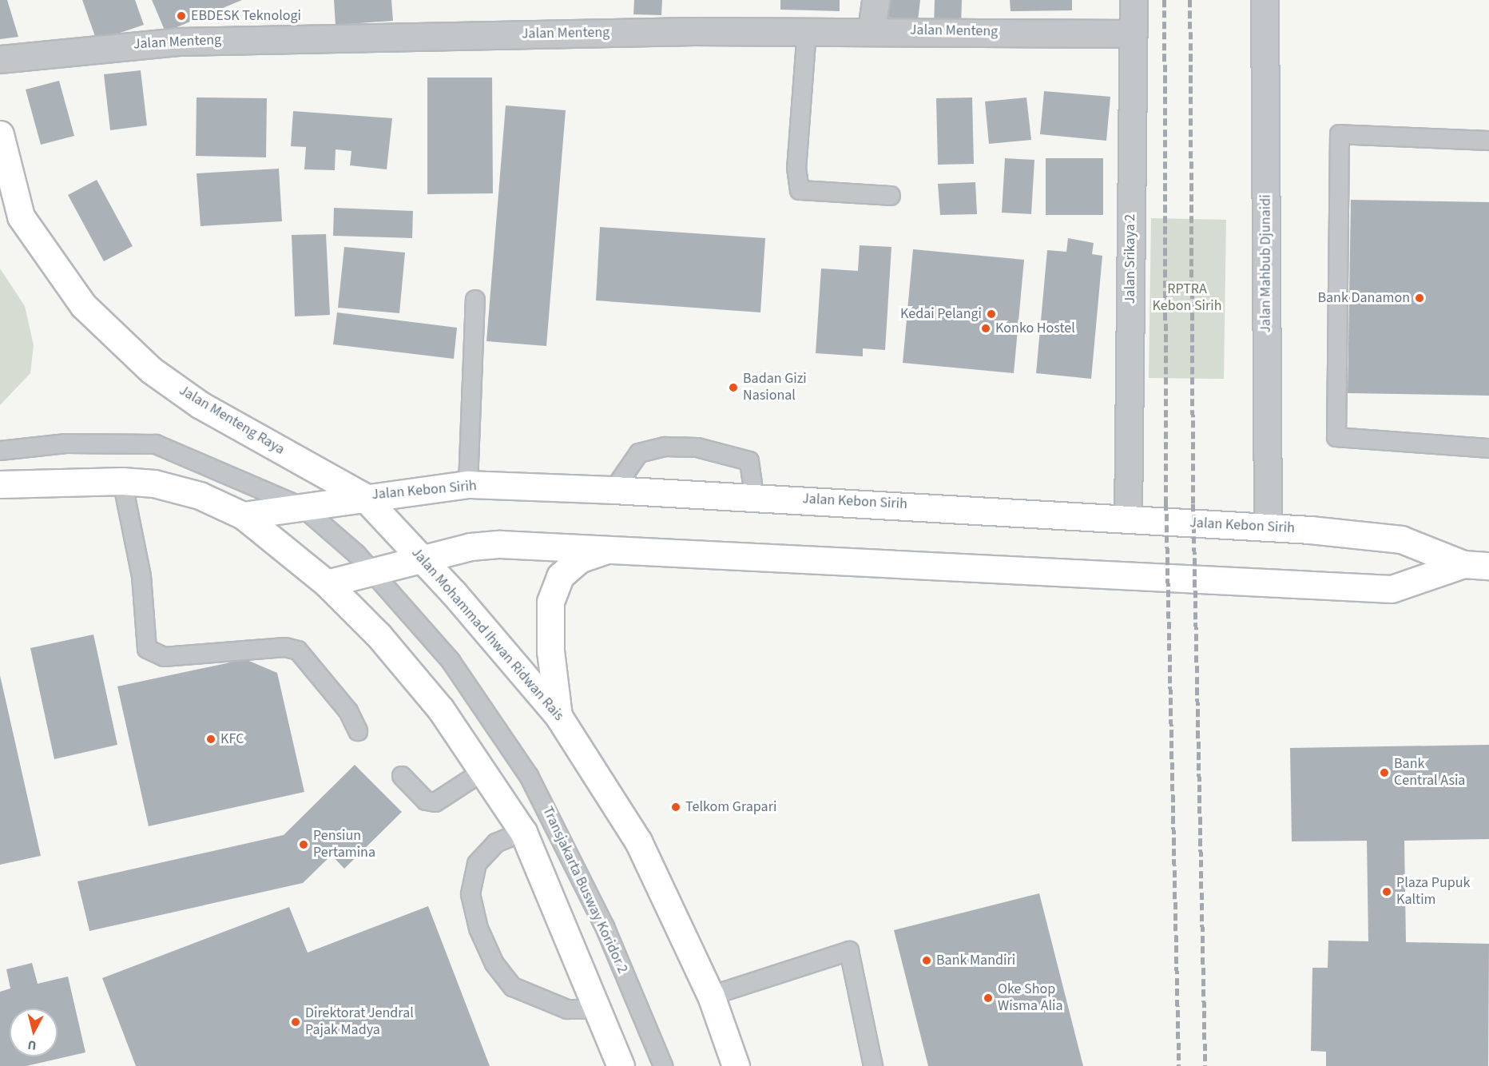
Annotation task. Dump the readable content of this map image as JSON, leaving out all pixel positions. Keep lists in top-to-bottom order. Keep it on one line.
{"streets":{"main road":["Jalan Menteng Raya","Jalan Kebon Sirih","Jalan Mohammad Ihwan Ridwan Rais"],"street":["Jalan Menteng","Jalan Srikaya 2","Jalan Mahbub Djunaidi"],"lane":["Transjakarta Busway Koridor 2"]},"crossings":[["Jalan Menteng","Jalan Srikaya 2"],["Jalan Srikaya 2","Jalan Kebon Sirih"],["Jalan Mahbub Djunaidi","Jalan Kebon Sirih"],["Jalan Menteng Raya","Jalan Kebon Sirih"],["Jalan Menteng Raya","Jalan Mohammad Ihwan Ridwan Rais"],["Jalan Kebon Sirih","Jalan Mohammad Ihwan Ridwan Rais"],["Jalan Kebon Sirih","Transjakarta Busway Koridor 2"]],"parks":["RPTRA Kebon Sirih"],"places":["EBDESK Teknologi","Bank Danamon","Kedai Pelangi","Konko Hostel","Badan Gizi Nasional","KFC","Bank Central Asia","Telkom Grapari","Pensiun Pertamina","Plaza Pupuk Kaltim","Bank Mandiri","Oke Shop Wisma Alia","Direktorat Jendral Pajak Madya"],"north":"bottom"}
